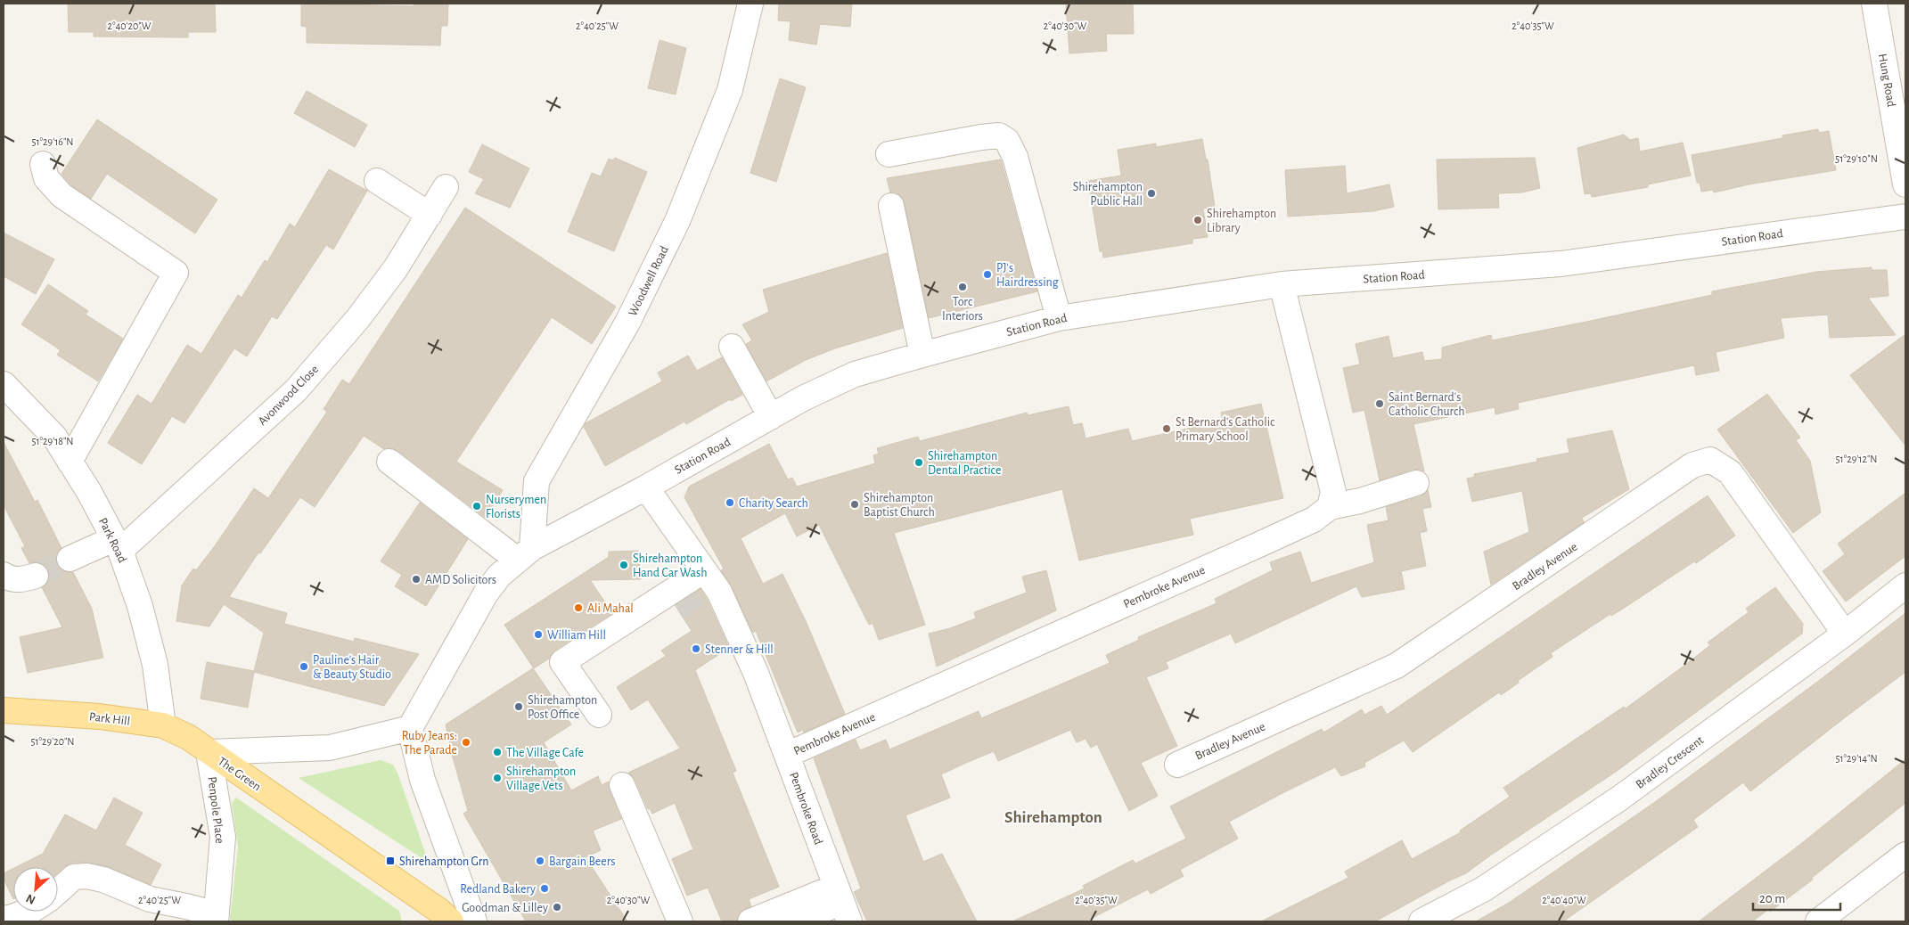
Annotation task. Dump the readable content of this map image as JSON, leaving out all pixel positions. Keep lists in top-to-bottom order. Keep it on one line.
{"streets":{"main road":["Park Hill","The Green"],"street":["Hung Road","Station Road","Woodwell Road","Avonwood Close","Park Road","Bradley Avenue","Pembroke Avenue","Bradley Crescent","Pembroke Road","Penpole Place"]},"crossings":[["Station Road","Woodwell Road"],["Station Road","The Green"],["Station Road","Pembroke Road"],["Avonwood Close","Park Road"],["Park Road","Park Hill"],["Bradley Avenue","Bradley Crescent"],["Pembroke Avenue","Pembroke Road"],["Park Hill","The Green"],["Park Hill","Penpole Place"],["The Green","Penpole Place"]],"districts":["Shirehampton"],"places":{"other":["Shirehampton Public Hall","Shirehampton Library","PJ's Hairdressing","Torc Interiors","Saint Bernard's Catholic Church","St Bernard's Catholic Primary School","Shirehampton Dental Practice","Charity Search","Shirehampton Baptist Church","Nurserymen Florists","Shirehampton Hand Car Wash","AMD Solicitors","Ali Mahal","William Hill","Stenner & Hill","Pauline's Hair & Beauty Studio","Shirehampton Post Office","Ruby Jeans: The Parade","The Village Cafe","Shirehampton Village Vets","Bargain Beers","Redland Bakery","Goodman & Lilley"],"transit":["Shirehampton Grn"]},"scale_bar":"20 m","north":"bottom left","coordinates":["2°40'25\"W","2°40'30\"W","2°40'35\"W","2°40'20\"W","51°29'16\"N","51°29'10\"N","51°29'18\"N","51°29'12\"N","51°29'20\"N","51°29'14\"N","2°40'40\"W"]}
